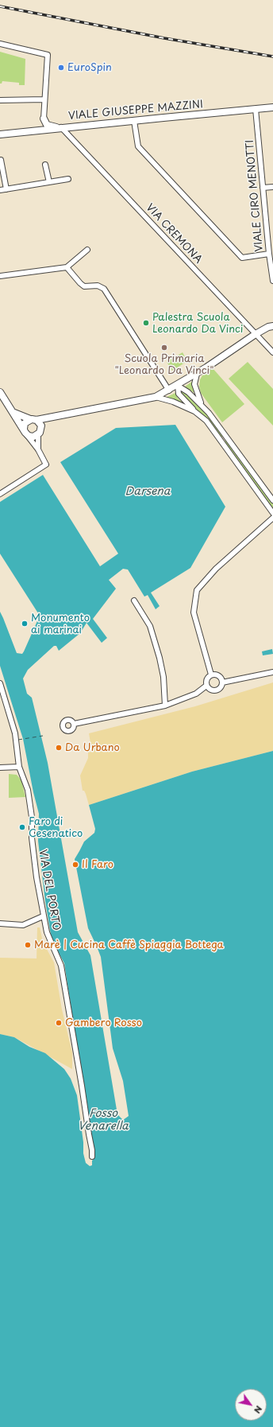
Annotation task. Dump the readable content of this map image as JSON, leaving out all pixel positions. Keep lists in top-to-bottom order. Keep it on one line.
{"streets":{"street":["VIALE GIUSEPPE MAZZINI","VIALE CIRO MENOTTI","VIA CREMONA","VIA DEL PORTO"]},"crossings":[["VIALE GIUSEPPE MAZZINI","VIALE CIRO MENOTTI"],["VIALE GIUSEPPE MAZZINI","VIA CREMONA"]],"water":["Darsena","Fosso Venarella"],"places":["EuroSpin","Palestra Scuola Leonardo Da Vinci","Scuola Primaria \"Leonardo Da Vinci\"","Monumento ai marinai","Da Urbano","Faro di Cesenatico","Il Faro","Marè | Cucina Caffè Spiaggia Bottega","Gambero Rosso"],"north":"bottom right"}
